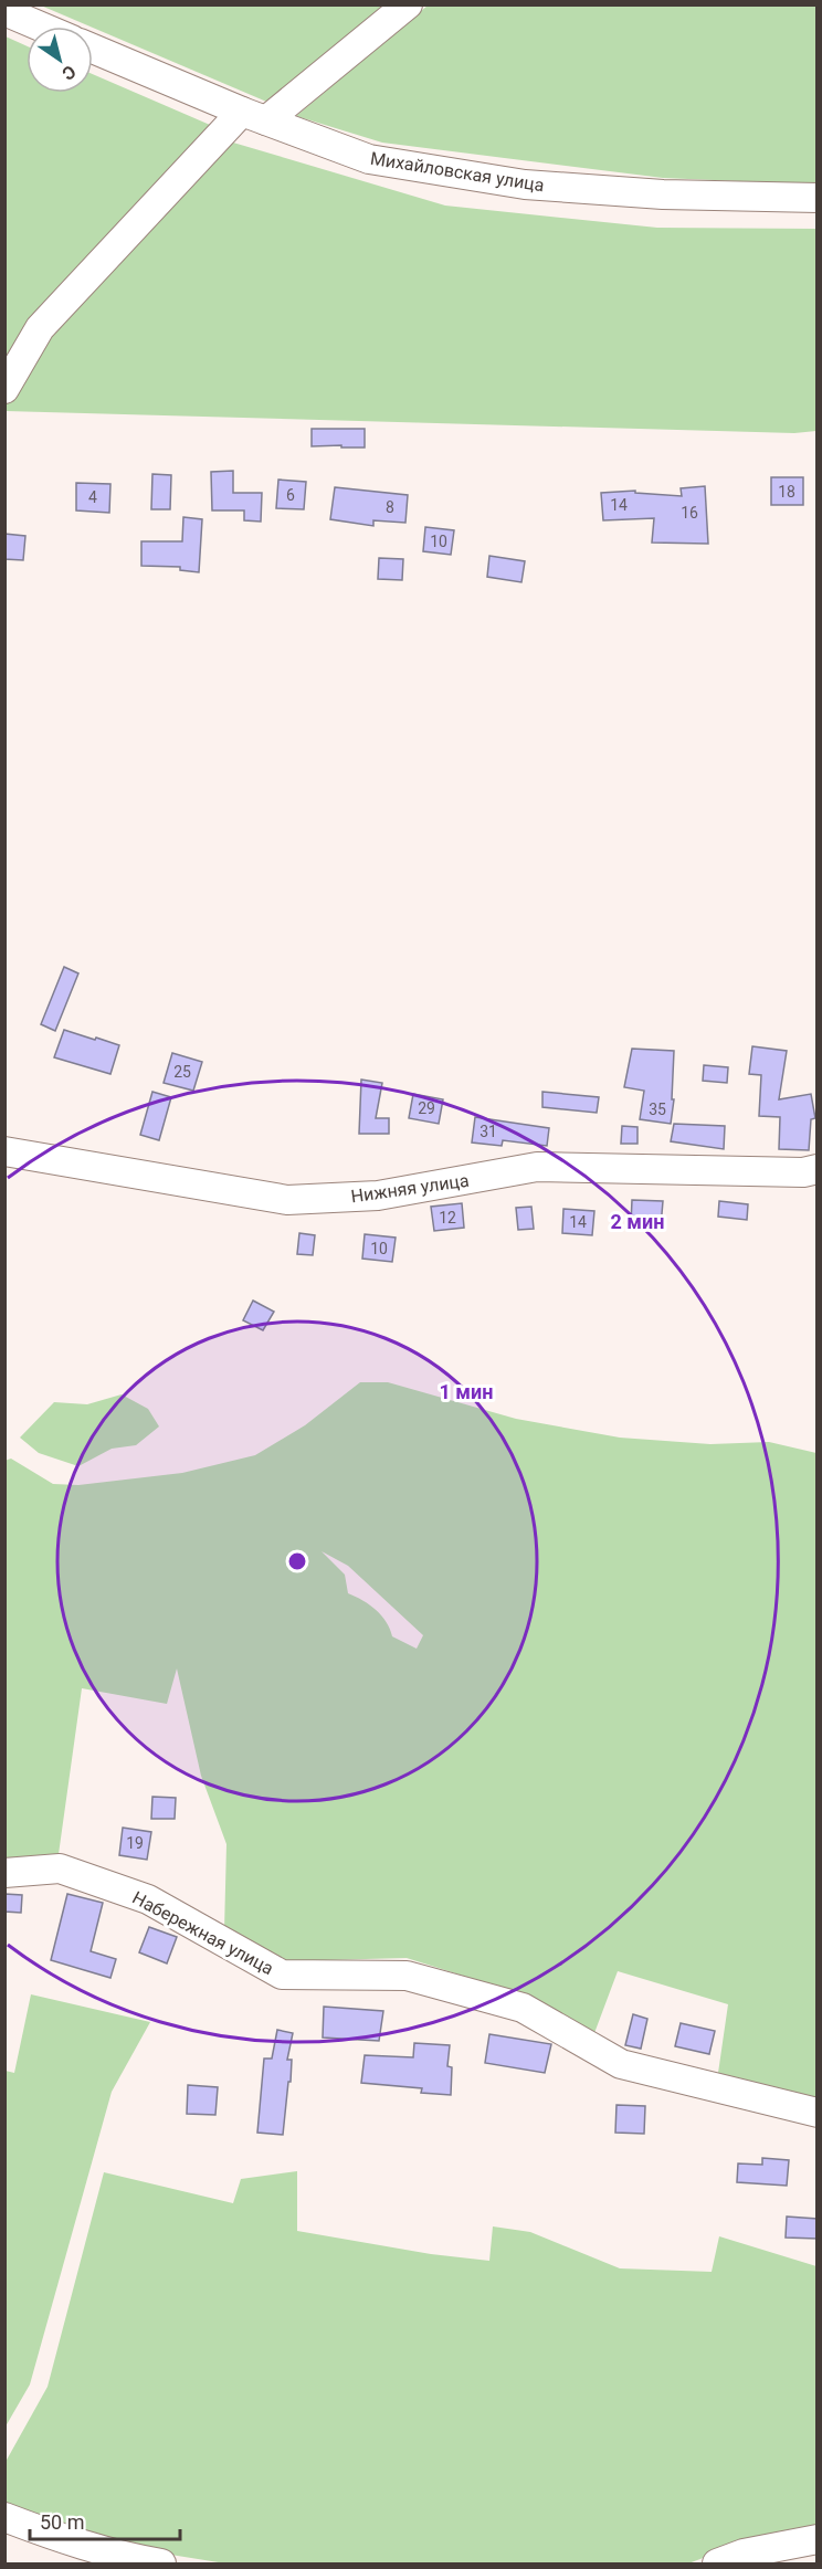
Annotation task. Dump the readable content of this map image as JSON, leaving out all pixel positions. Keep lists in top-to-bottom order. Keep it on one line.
{"streets":{"street":["Михайловская улица","Нижняя улица","Набережная улица"]},"house_numbers":["18","6","4","14","8","16","10","25","29","35","31","12","14","10","19"],"scale_bar":"50 m","north":"bottom right","rings":["2 мин","1 мин"]}
